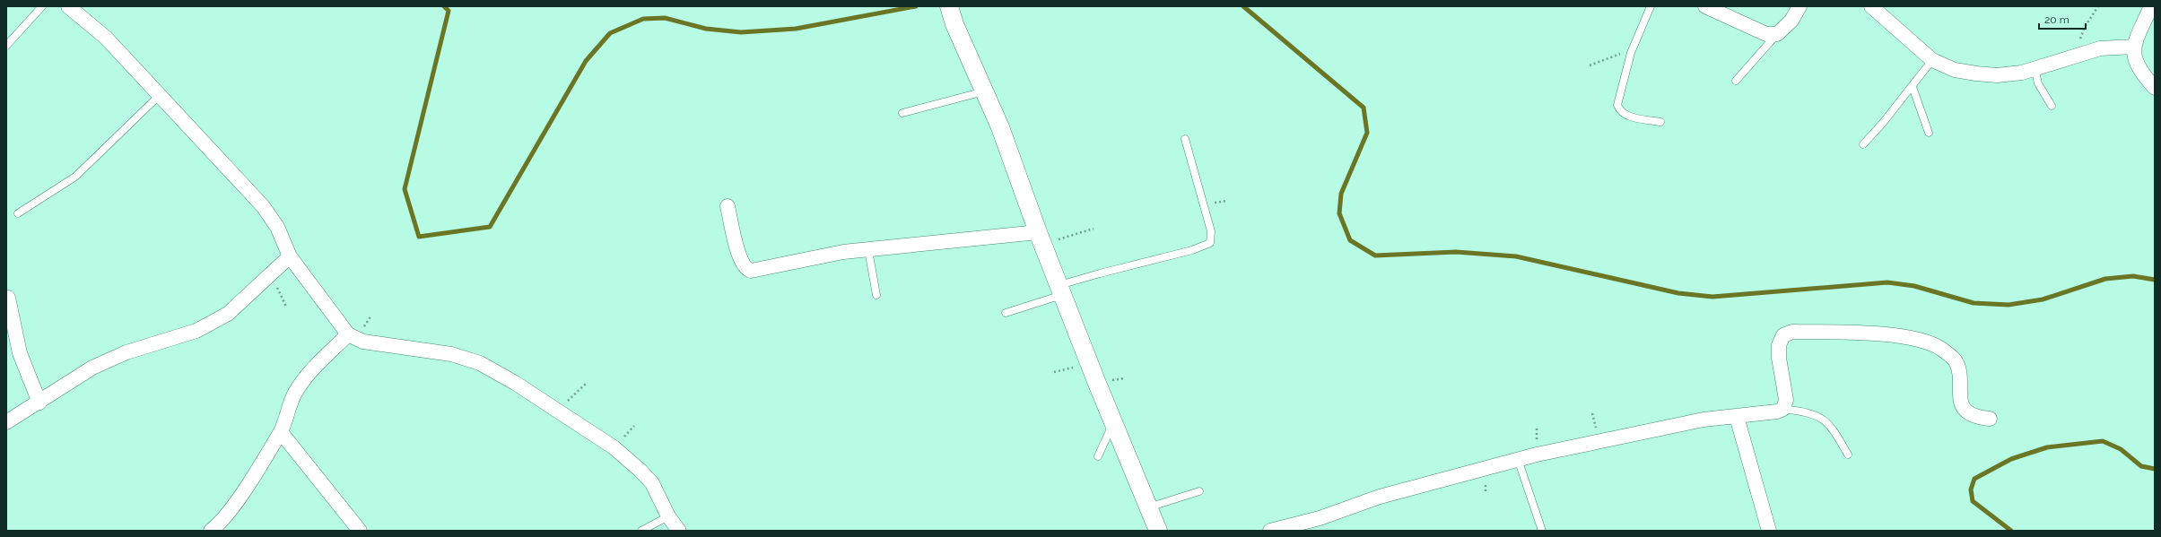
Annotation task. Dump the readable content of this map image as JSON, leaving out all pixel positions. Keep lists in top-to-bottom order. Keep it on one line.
{"scale_bar":"20 m"}
